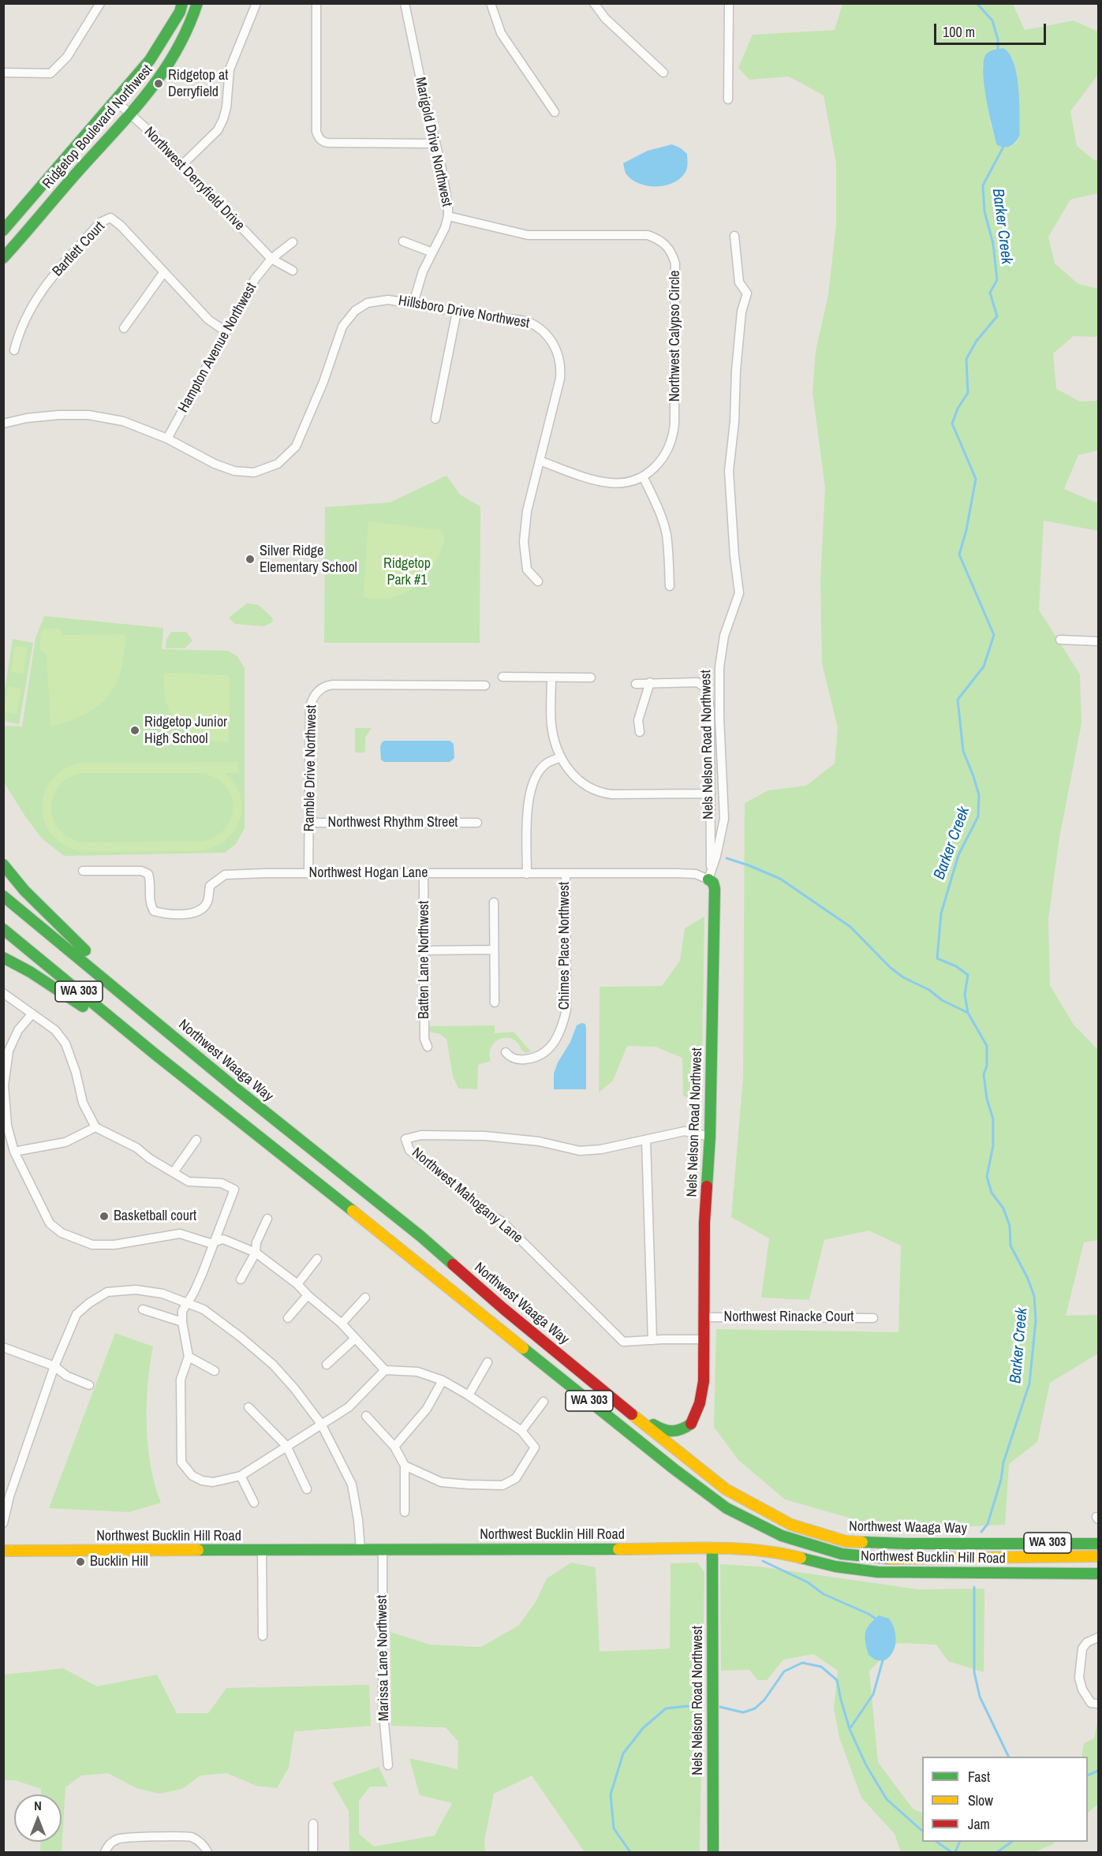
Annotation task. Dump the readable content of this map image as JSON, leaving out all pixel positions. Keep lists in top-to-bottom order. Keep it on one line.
{"streets":{"main road":["Ridgetop Boulevard Northwest","Nels Nelson Road Northwest","WA 303","Northwest Waaga Way","Northwest Bucklin Hill Road"],"street":["Marigold Drive Northwest","Northwest Derryfield Drive","Bartlett Court","Hillsboro Drive Northwest","Northwest Calypso Circle","Hampton Avenue Northwest","Ramble Drive Northwest","Northwest Rhythm Street","Northwest Hogan Lane","Chimes Place Northwest","Batten Lane Northwest","Northwest Mahogany Lane","Northwest Rinacke Court","Marissa Lane Northwest"]},"crossings":[["Ridgetop Boulevard Northwest","Northwest Derryfield Drive"],["Marigold Drive Northwest","Hillsboro Drive Northwest"],["Marigold Drive Northwest","Northwest Calypso Circle"],["Northwest Derryfield Drive","Hampton Avenue Northwest"],["Bartlett Court","Hampton Avenue Northwest"],["Hillsboro Drive Northwest","Northwest Calypso Circle"],["Hillsboro Drive Northwest","Hampton Avenue Northwest"],["Nels Nelson Road Northwest","Northwest Hogan Lane"],["Nels Nelson Road Northwest","Northwest Waaga Way"],["Nels Nelson Road Northwest","Northwest Rinacke Court"],["Nels Nelson Road Northwest","Northwest Bucklin Hill Road"],["Ramble Drive Northwest","Northwest Rhythm Street"],["Ramble Drive Northwest","Northwest Hogan Lane"],["Northwest Hogan Lane","Chimes Place Northwest"],["Northwest Hogan Lane","Batten Lane Northwest"],["Northwest Bucklin Hill Road","Marissa Lane Northwest"]],"water":["Barker Creek"],"parks":["Ridgetop Park #1"],"places":["Ridgetop at Derryfield","Silver Ridge Elementary School","Ridgetop Junior High School","Basketball court","Bucklin Hill"],"legend":["Fast","Slow","Jam"],"scale_bar":"100 m","north":"top"}
